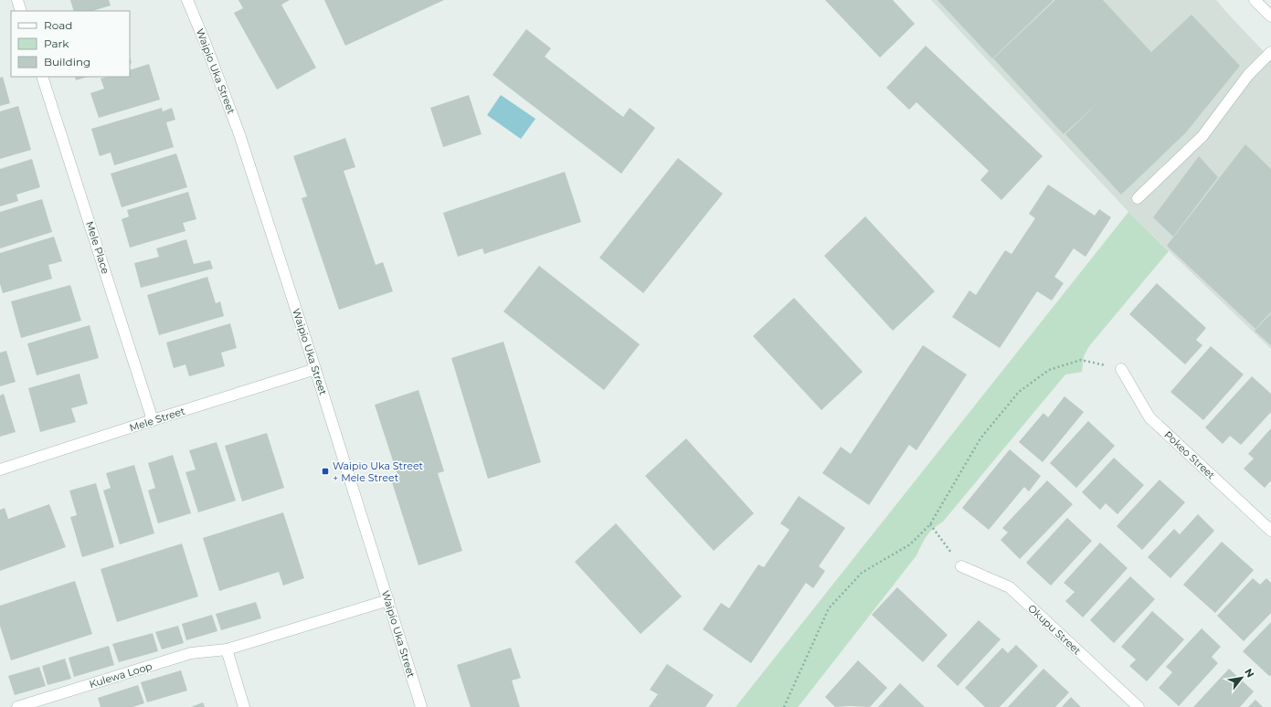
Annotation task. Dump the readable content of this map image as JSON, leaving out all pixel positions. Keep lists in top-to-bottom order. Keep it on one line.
{"streets":{"street":["Waipio Uka Street","Mele Place","Mele Street","Pokeo Street","Okupu Street","Kulewa Loop"]},"crossings":[["Waipio Uka Street","Mele Street"],["Waipio Uka Street","Kulewa Loop"],["Mele Place","Mele Street"]],"places":{"transit":["Waipio Uka Street + Mele Street"]},"legend":["Road","Park","Building"],"north":"top right"}
